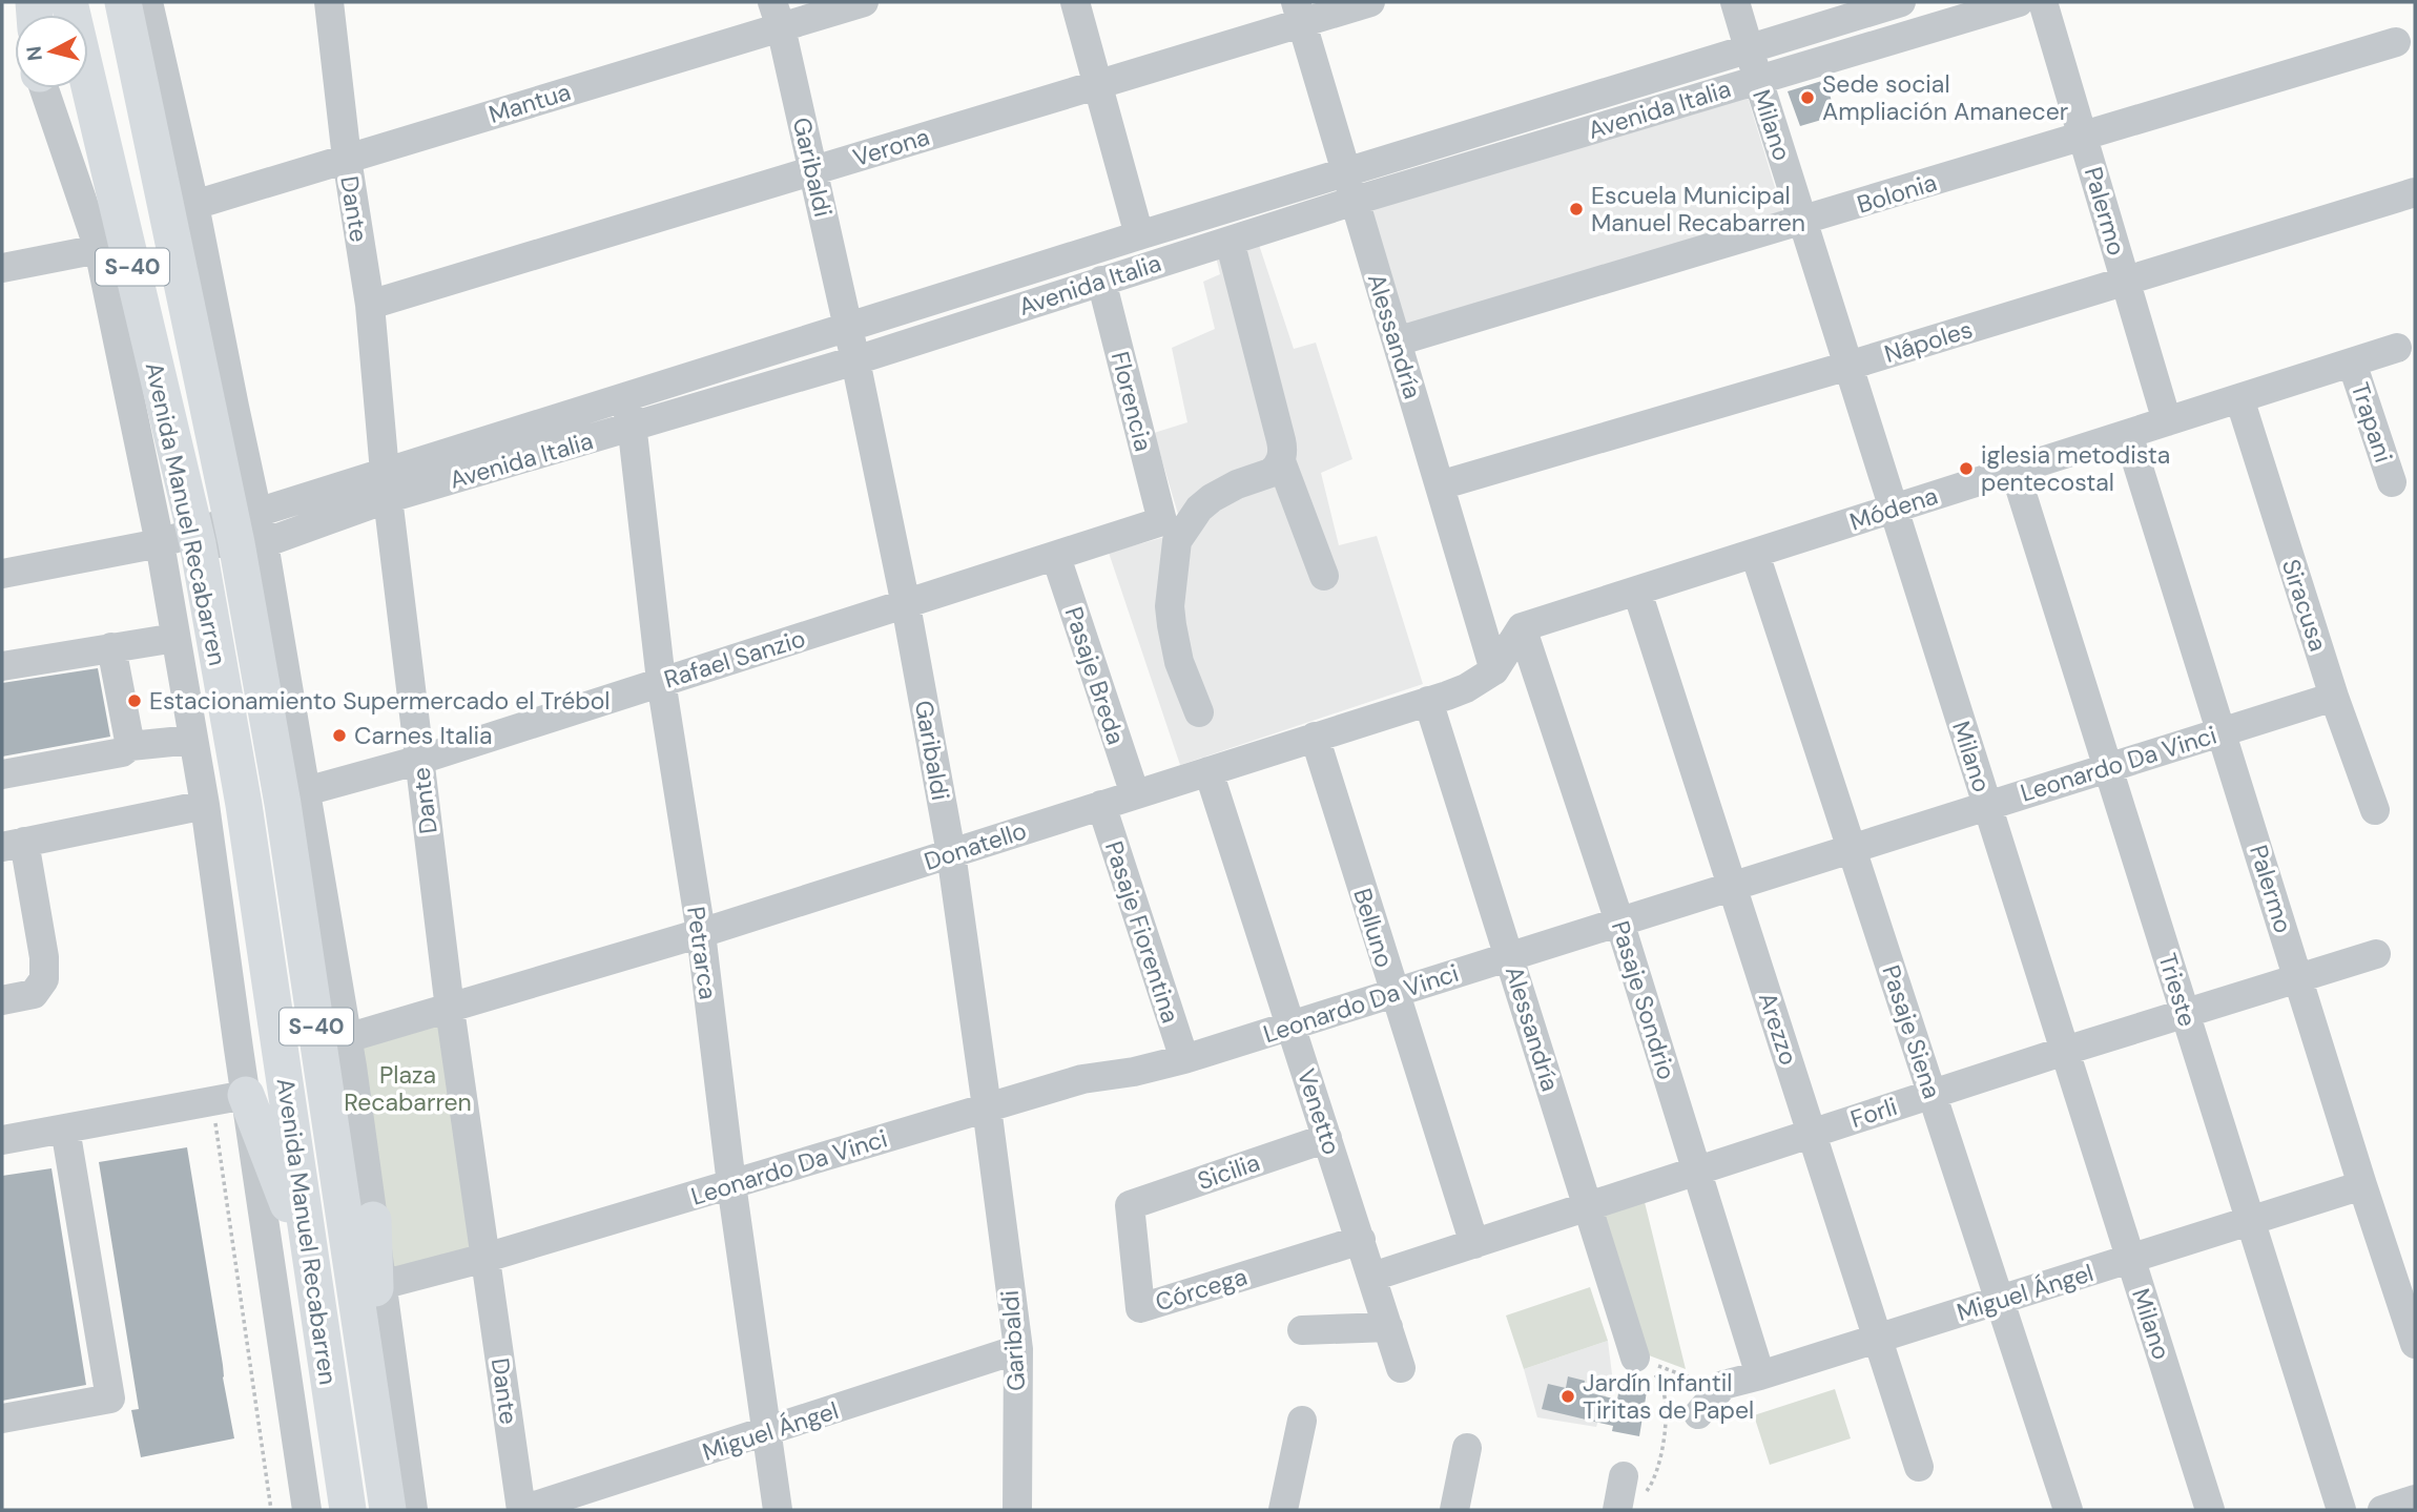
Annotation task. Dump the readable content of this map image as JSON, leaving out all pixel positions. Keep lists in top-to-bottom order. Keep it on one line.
{"streets":{"main road":["S-40","Avenida Manuel Recabarren"],"street":["Mantua","Avenida Italia","Milano","Verona","Garibaldi","Bolonia","Dante","Palermo","Alessandría","Nápoles","Florencia","Trapani","Módena","Siracusa","Rafael Sanzio","Pasaje Breda","Leonardo Da Vinci","Donatello","Belluno","Pasaje Fiorentina","Petrarca","Trieste","Pasaje Sondrio","Arezzo","Pasaje Siena","Venetto","Forli","Sicilia","Córcega","Miguel Ángel"]},"crossings":[["Mantua","Garibaldi"],["Mantua","Dante"],["Mantua","Avenida Manuel Recabarren"],["Avenida Italia","Milano"],["Avenida Italia","Garibaldi"],["Avenida Italia","Dante"],["Avenida Italia","Alessandría"],["Avenida Italia","Florencia"],["Avenida Italia","Avenida Manuel Recabarren"],["Avenida Italia","Petrarca"],["Milano","Bolonia"],["Milano","Nápoles"],["Milano","Módena"],["Milano","Leonardo Da Vinci"],["Milano","Forli"],["Milano","Miguel Ángel"],["Verona","Garibaldi"],["Verona","Dante"],["Verona","Alessandría"],["Garibaldi","Rafael Sanzio"],["Garibaldi","Leonardo Da Vinci"],["Garibaldi","Donatello"],["Garibaldi","Miguel Ángel"],["Bolonia","Palermo"],["Bolonia","Alessandría"],["Dante","Rafael Sanzio"],["Dante","Leonardo Da Vinci"],["Dante","Donatello"],["Dante","Miguel Ángel"],["Palermo","Nápoles"],["Palermo","Módena"],["Palermo","Leonardo Da Vinci"],["Palermo","Forli"],["Palermo","Miguel Ángel"],["Alessandría","Nápoles"],["Alessandría","Leonardo Da Vinci"],["Alessandría","Donatello"],["Alessandría","Forli"],["Florencia","Rafael Sanzio"],["Trapani","Módena"],["Módena","Siracusa"],["Módena","Trieste"],["Módena","Pasaje Sondrio"],["Módena","Arezzo"],["Módena","Pasaje Siena"],["Avenida Manuel Recabarren","Rafael Sanzio"],["Avenida Manuel Recabarren","Leonardo Da Vinci"],["Siracusa","Leonardo Da Vinci"],["Rafael Sanzio","Pasaje Breda"],["Rafael Sanzio","Petrarca"],["Pasaje Breda","Donatello"],["Leonardo Da Vinci","Belluno"],["Leonardo Da Vinci","Pasaje Fiorentina"],["Leonardo Da Vinci","Petrarca"],["Leonardo Da Vinci","Trieste"],["Leonardo Da Vinci","Pasaje Sondrio"],["Leonardo Da Vinci","Arezzo"],["Leonardo Da Vinci","Pasaje Siena"],["Leonardo Da Vinci","Venetto"],["Donatello","Belluno"],["Donatello","Pasaje Fiorentina"],["Donatello","Petrarca"],["Donatello","Venetto"],["Belluno","Forli"],["Petrarca","Miguel Ángel"],["Trieste","Forli"],["Trieste","Miguel Ángel"],["Pasaje Sondrio","Forli"],["Pasaje Sondrio","Miguel Ángel"],["Arezzo","Forli"],["Arezzo","Miguel Ángel"],["Pasaje Siena","Forli"],["Pasaje Siena","Miguel Ángel"],["Venetto","Forli"],["Venetto","Sicilia"],["Venetto","Córcega"],["Sicilia","Córcega"]],"parks":["Plaza Recabarren"],"places":["Sede social Ampliación Amanecer","Escuela Municipal Manuel Recabarren","iglesia metodista pentecostal","Estacionamiento Supermercado el Trébol","Carnes Italia","Jardín Infantil Tiritas de Papel"],"north":"left"}
